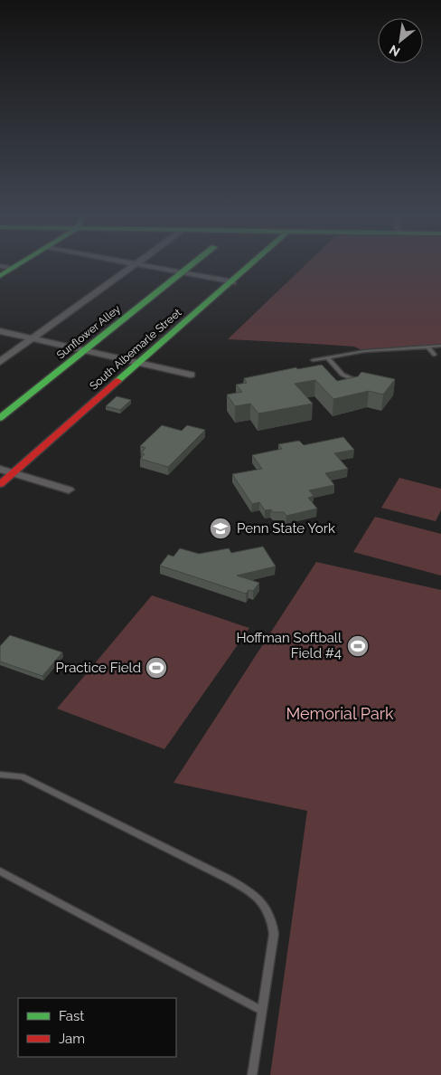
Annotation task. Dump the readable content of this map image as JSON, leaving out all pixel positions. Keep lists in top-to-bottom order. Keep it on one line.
{"streets":{"street":["Sunflower Alley","South Albemarle Street"]},"parks":["Memorial Park"],"places":{"school or university":["Penn State York"],"sports":["Hoffman Softball Field #4","Practice Field"]},"legend":["Fast","Jam"],"north":"bottom left"}
